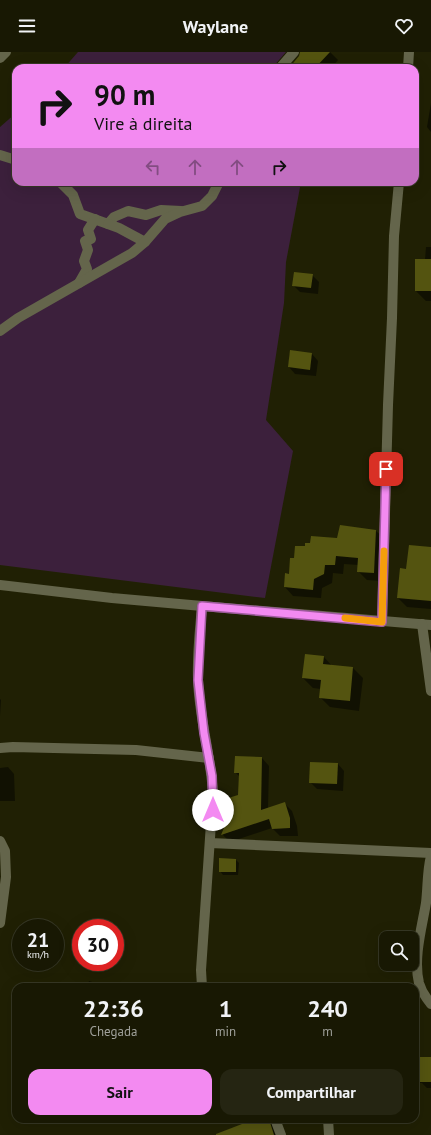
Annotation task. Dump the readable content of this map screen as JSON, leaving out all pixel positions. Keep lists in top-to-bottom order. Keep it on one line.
{"page":{"header":"Waylane","turn":["90 m","Vire à direita"],"speed":"21 km/h","limit":"30","eta":["22:36","Chegada","1","min","240","m"],"buttons":["Sair","Compartilhar"]}}
